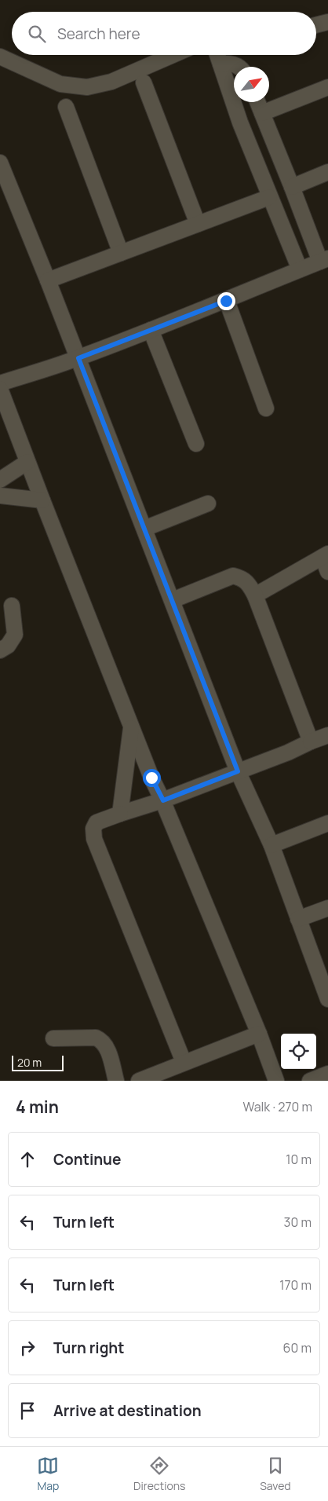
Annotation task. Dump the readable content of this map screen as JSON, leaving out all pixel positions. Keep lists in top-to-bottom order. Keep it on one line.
{"scale_bar":"20 m","north":"top right","page":{"search":"Search here","scale":"20 m","heading":["4 min","Walk · 270 m"],"list":[["Continue","10 m"],["Turn left","30 m"],["Turn left","170 m"],["Turn right","60 m"],"Arrive at destination"],"nav":["Map","Directions","Saved"]}}
